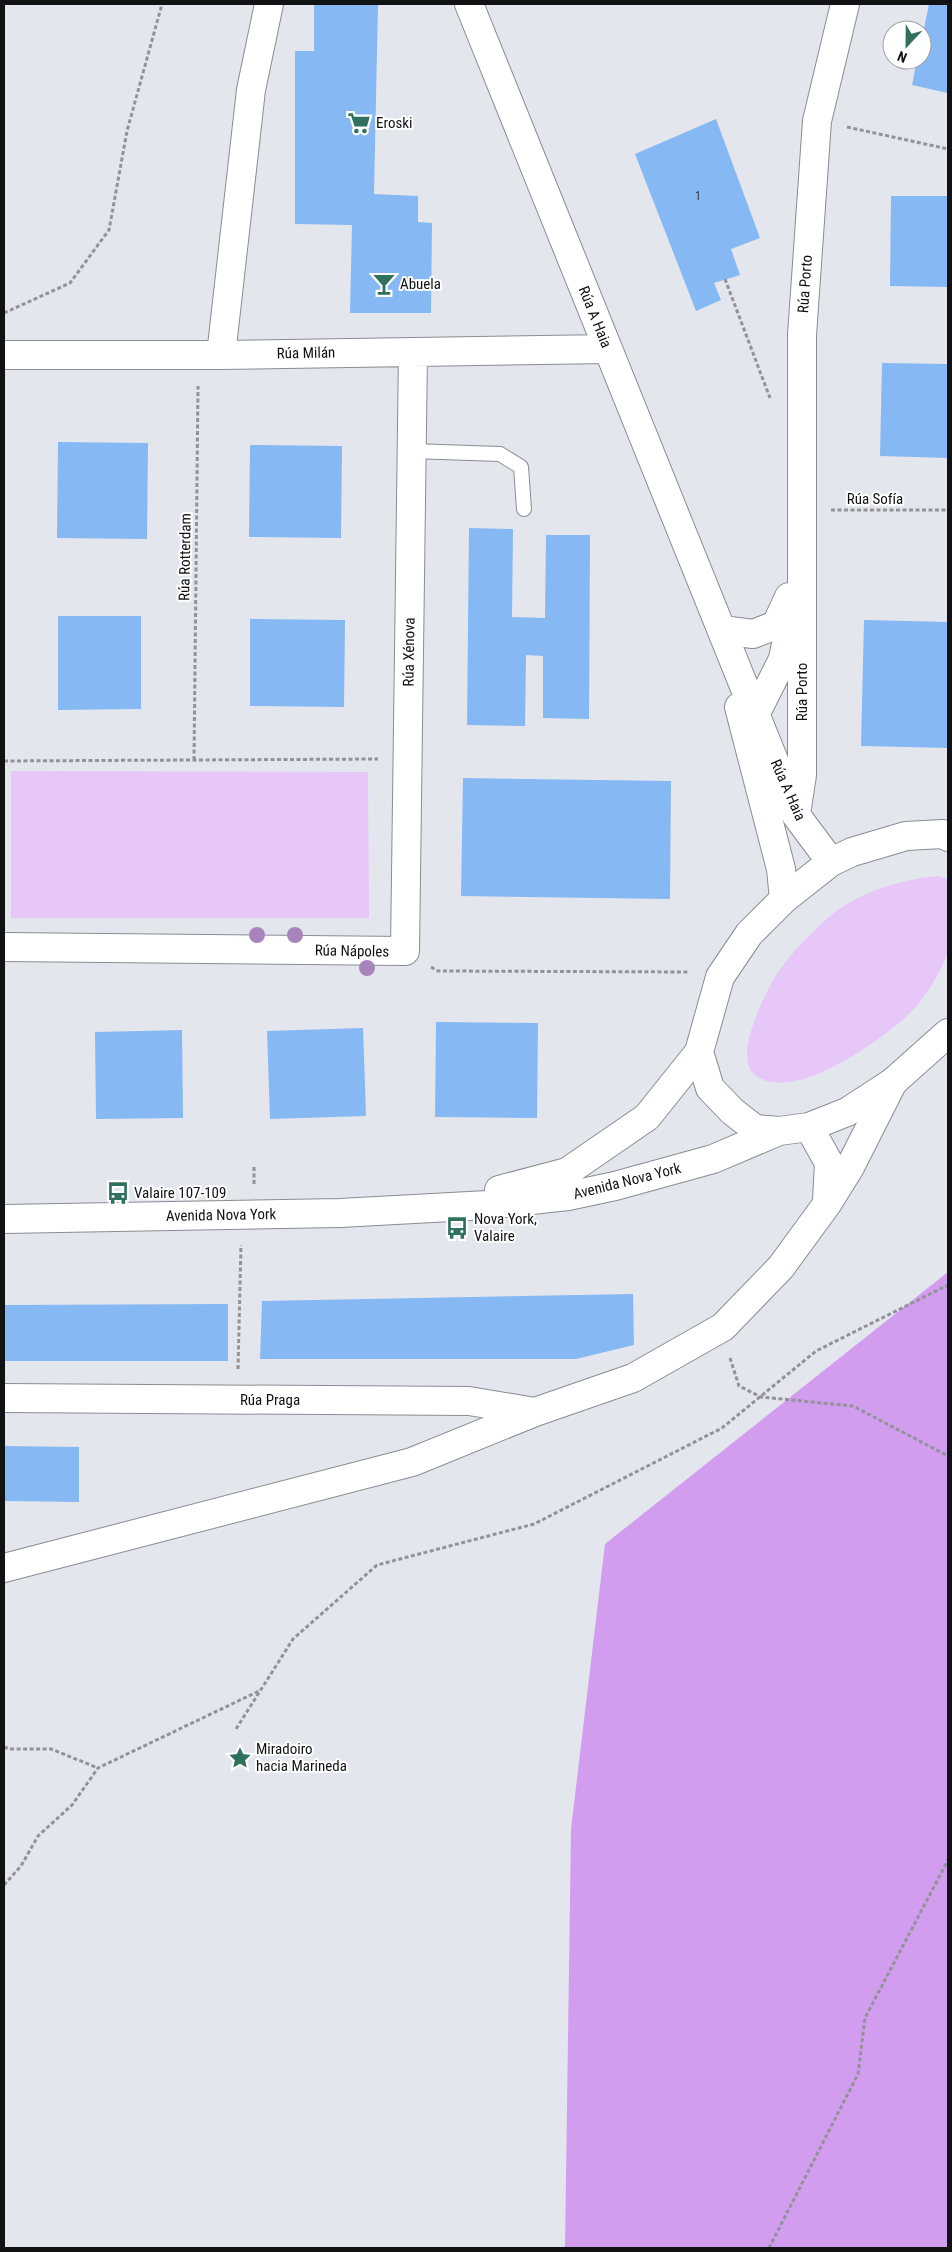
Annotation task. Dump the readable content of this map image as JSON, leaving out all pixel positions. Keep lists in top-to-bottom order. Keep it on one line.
{"streets":{"street":["Rúa Porto","Rúa A Haia","Rúa Milán","Rúa Xénova","Rúa Nápoles","Avenida Nova York","Rúa Praga"],"path":["Rúa Sofía","Rúa Rotterdam"]},"crossings":[["Rúa Porto","Rúa A Haia"],["Rúa Porto","Rúa Sofía"],["Rúa A Haia","Rúa Milán"],["Rúa Milán","Rúa Rotterdam"],["Rúa Milán","Rúa Xénova"],["Rúa Xénova","Rúa Nápoles"]],"places":{"supermarket":["Eroski"],"bar":["Abuela"],"bus stop":["Valaire 107-109","Nova York, Valaire"],"place":["Miradoiro hacia Marineda"]},"house_numbers":["1"],"north":"bottom"}
